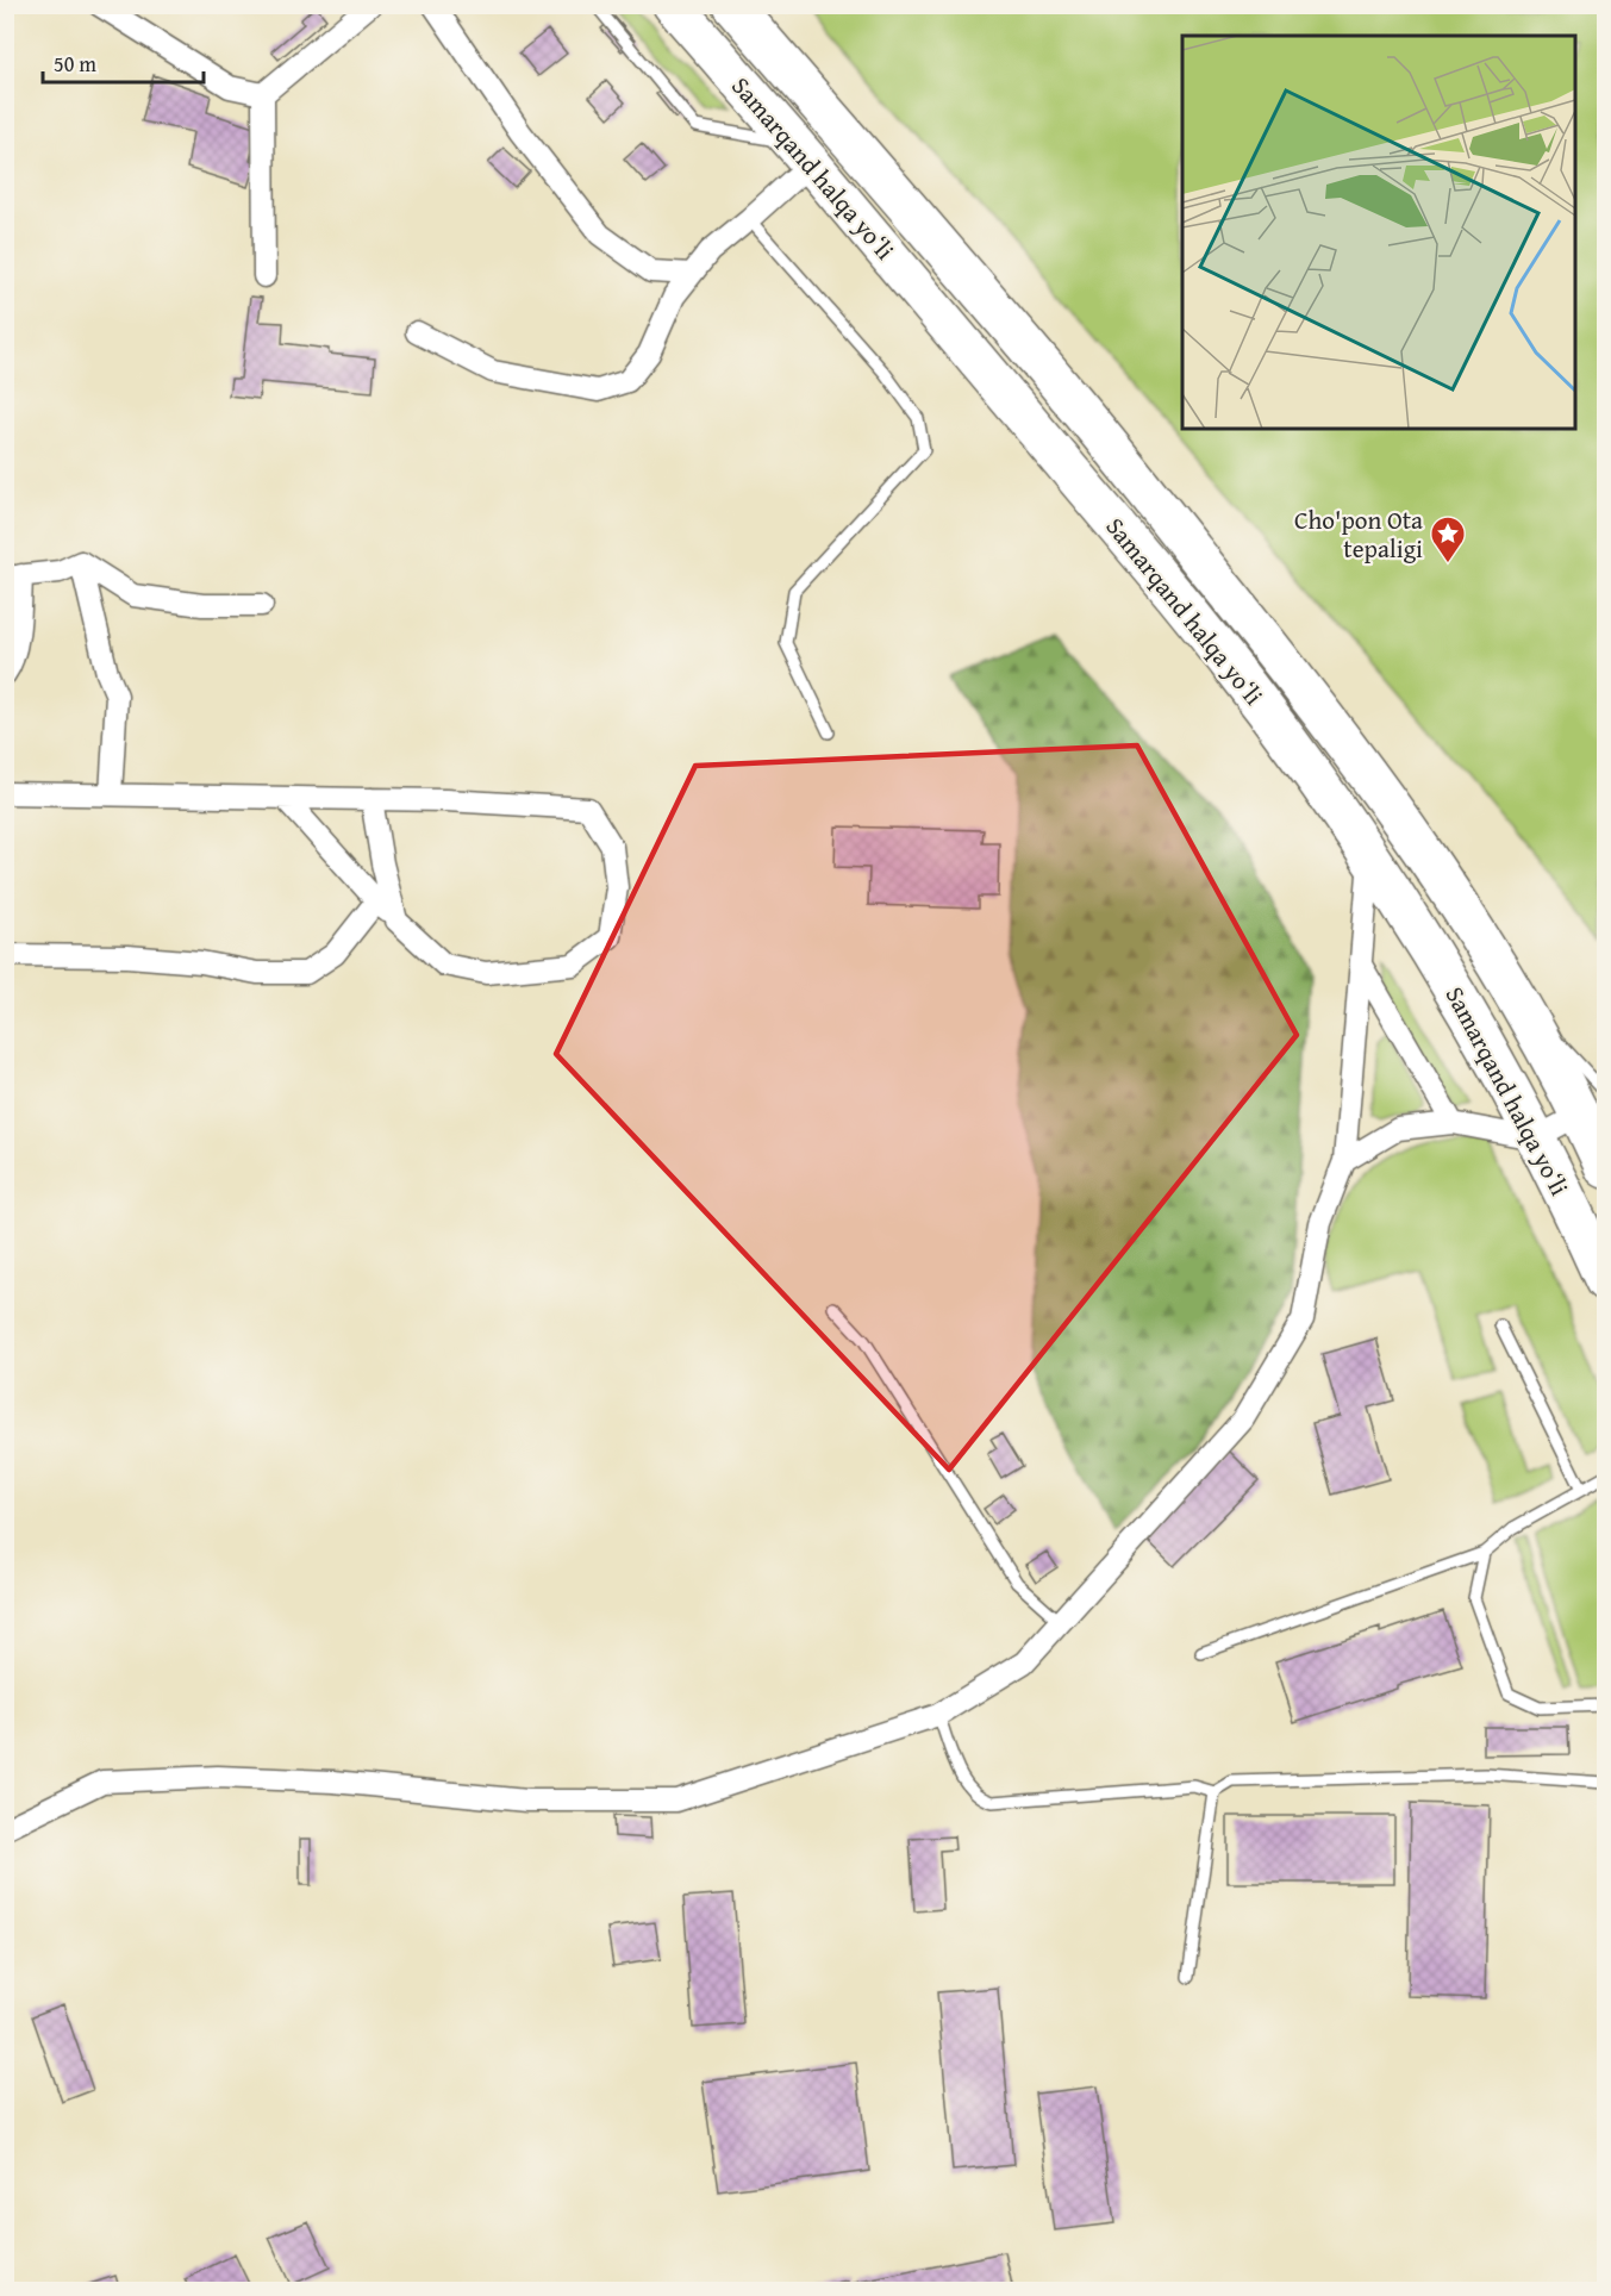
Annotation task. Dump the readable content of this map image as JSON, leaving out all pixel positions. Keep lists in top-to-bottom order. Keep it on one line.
{"streets":{"highway":["Samarqand halqa yoʻli"]},"places":{"place":["Cho'pon Ota tepaligi"]},"scale_bar":"50 m"}
